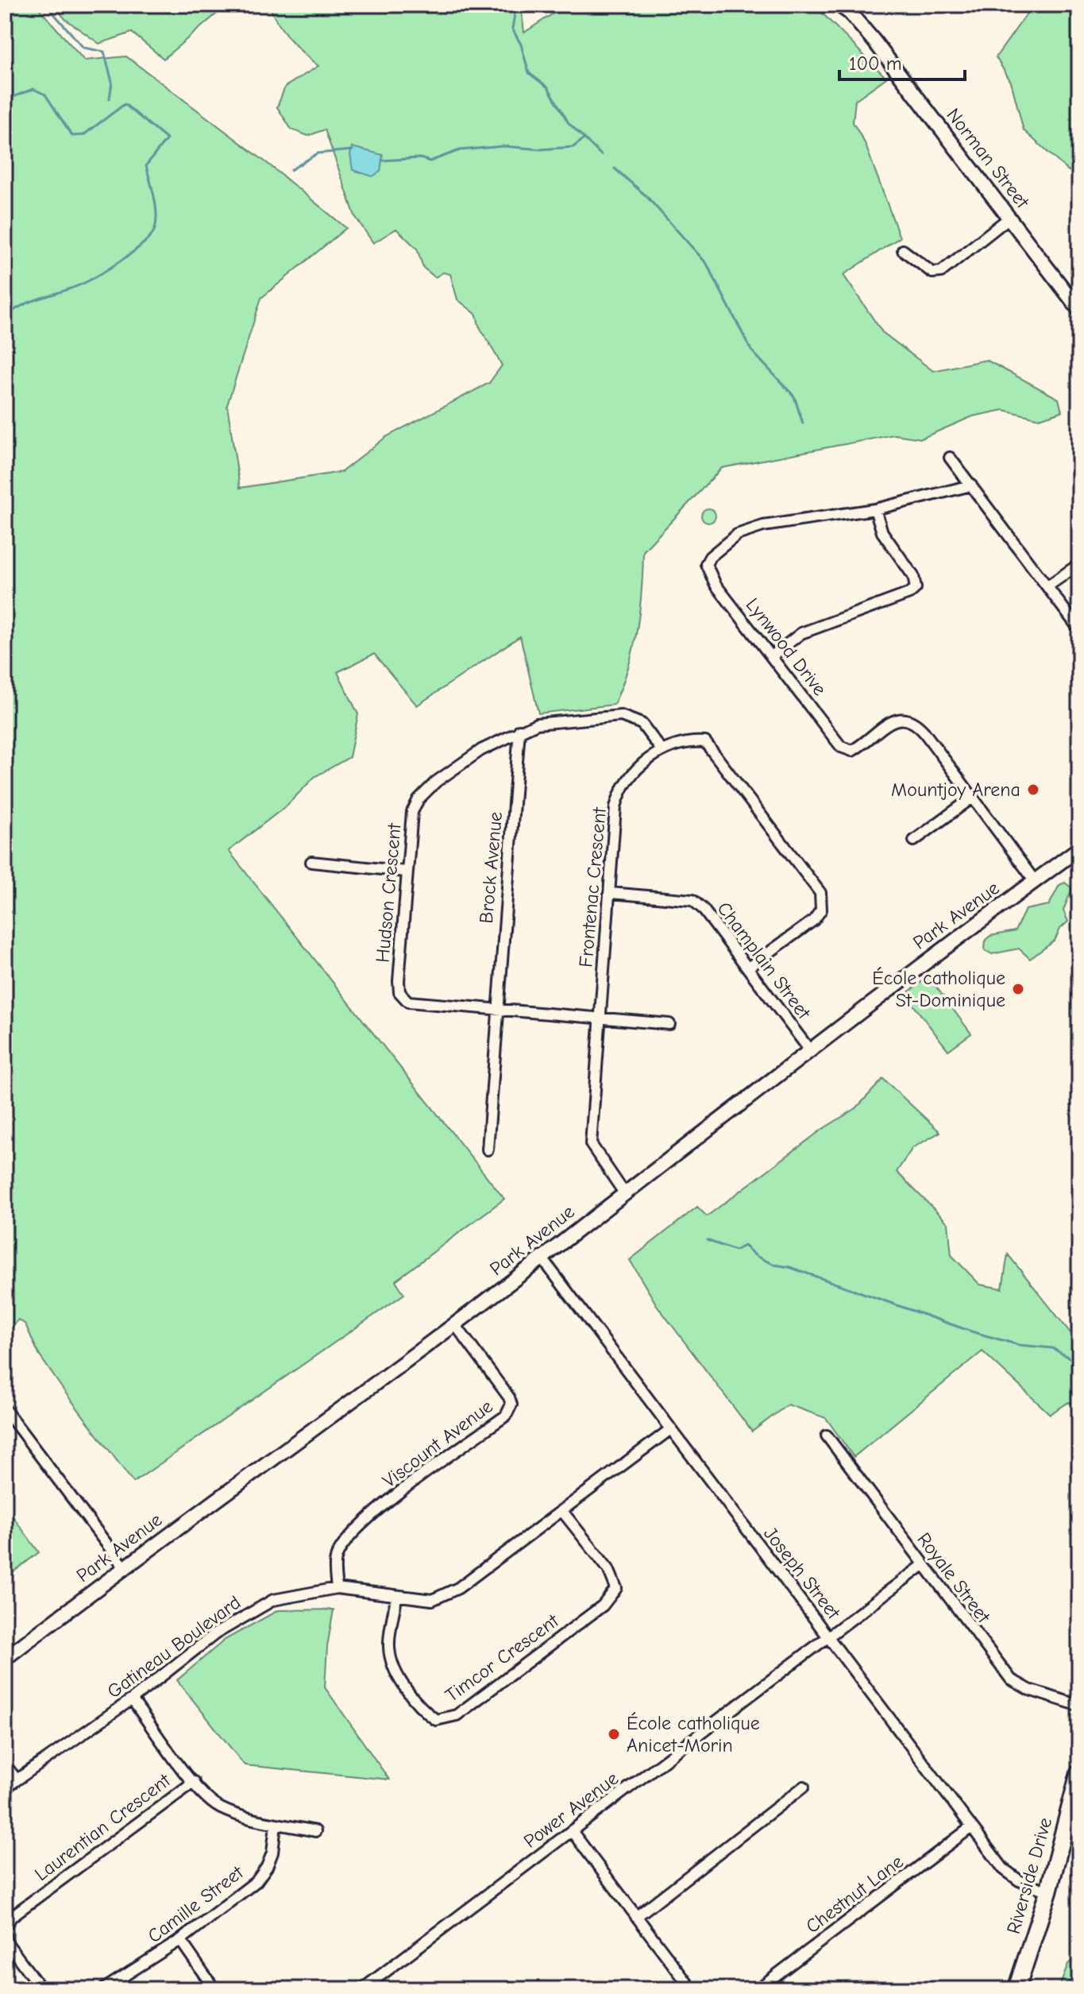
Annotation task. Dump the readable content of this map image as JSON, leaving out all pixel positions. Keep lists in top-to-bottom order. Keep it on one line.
{"streets":{"main road":["Riverside Drive"],"street":["Norman Street","Lynwood Drive","Brock Avenue","Frontenac Crescent","Hudson Crescent","Park Avenue","Champlain Street","Viscount Avenue","Joseph Street","Royale Street","Gatineau Boulevard","Timcor Crescent","Power Avenue","Laurentian Crescent","Chestnut Lane","Camille Street"]},"crossings":[["Lynwood Drive","Park Avenue"],["Brock Avenue","Hudson Crescent"],["Frontenac Crescent","Hudson Crescent"],["Frontenac Crescent","Park Avenue"],["Frontenac Crescent","Champlain Street"],["Park Avenue","Champlain Street"],["Park Avenue","Viscount Avenue"],["Park Avenue","Joseph Street"],["Viscount Avenue","Gatineau Boulevard"],["Joseph Street","Gatineau Boulevard"],["Joseph Street","Power Avenue"],["Joseph Street","Riverside Drive"],["Joseph Street","Chestnut Lane"],["Royale Street","Power Avenue"],["Gatineau Boulevard","Timcor Crescent"]],"places":["Mountjoy Arena","École catholique St-Dominique","École catholique Anicet-Morin"],"scale_bar":"100 m"}
